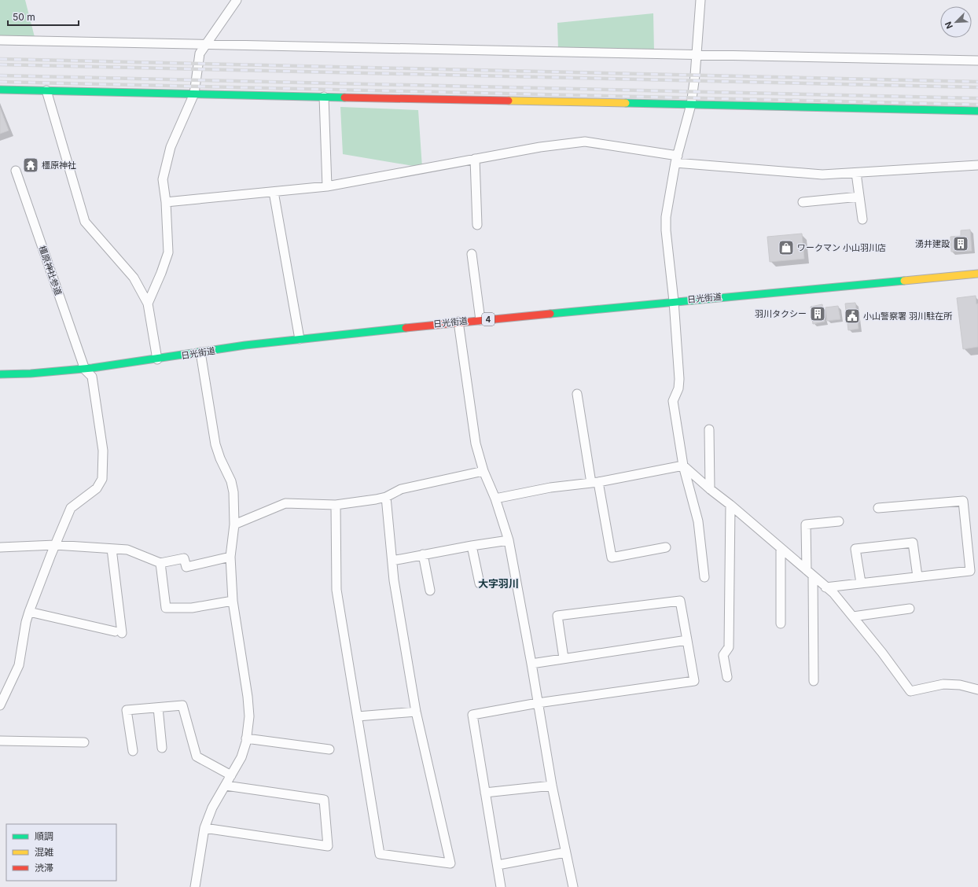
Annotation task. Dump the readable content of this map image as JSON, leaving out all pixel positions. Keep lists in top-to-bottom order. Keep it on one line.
{"streets":{"main road":["日光街道","4"],"street":["橿原神社参道"]},"crossings":[["橿原神社参道","日光街道"]],"districts":["大字羽川"],"places":{"temple":["橿原神社"],"building":["湧井建設","羽川タクシー"],"shop":["ワークマン 小山羽川店"],"public building":["小山警察署 羽川駐在所"]},"legend":["順調","混雑","渋滞"],"scale_bar":"50 m","north":"bottom left"}
